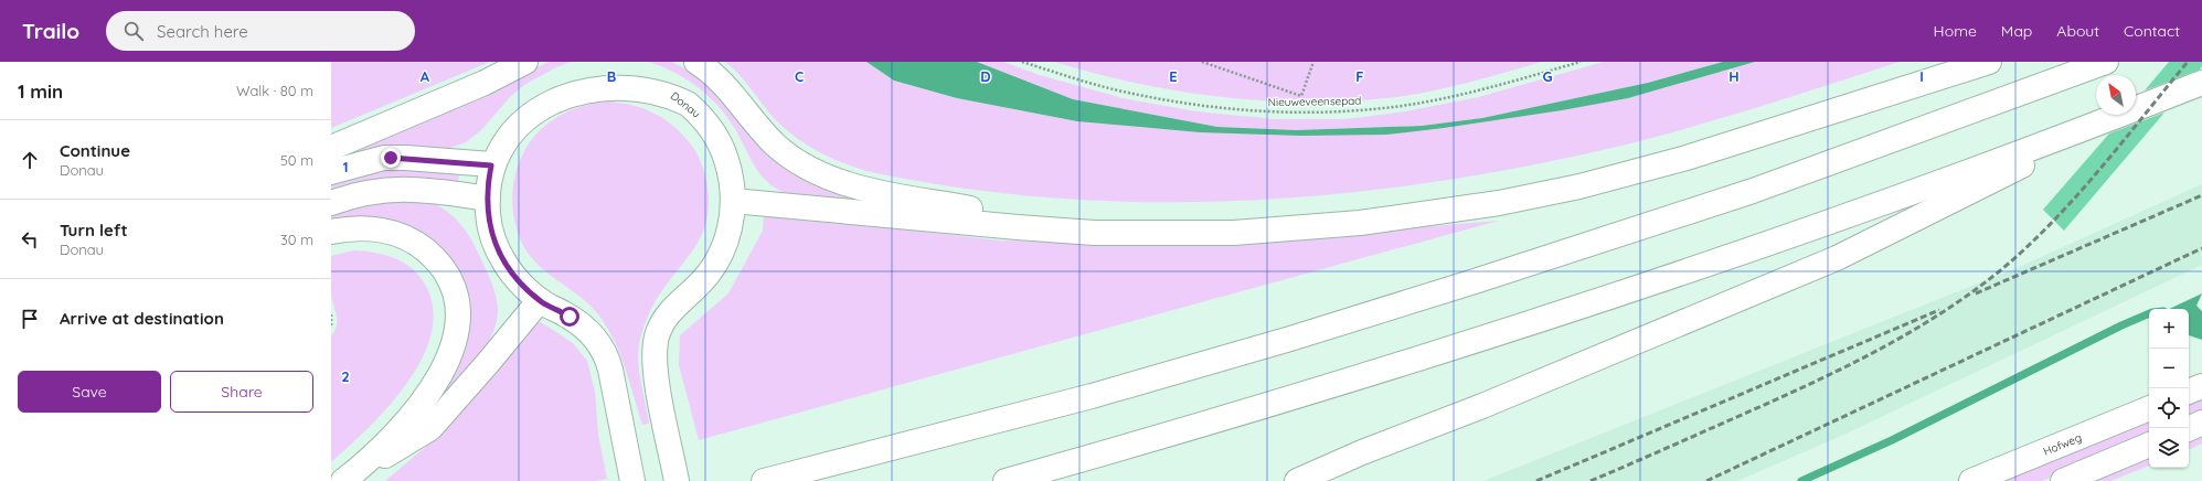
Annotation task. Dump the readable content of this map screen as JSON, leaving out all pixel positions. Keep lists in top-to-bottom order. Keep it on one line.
{"streets":{"main road":["Donau","Hofweg"],"path":["Nieuweveensepad"]},"north":"top left","page":{"header":"Trailo","search":"Search here","nav":["Home","Map","About","Contact"],"heading":["1 min","Walk · 80 m"],"list":[["Continue","Donau","50 m"],["Turn left","Donau","30 m"],"Arrive at destination"],"map_buttons":["+","−"],"buttons":["Save","Share"]},"grid":{"columns":["A","B","C","D","E","F","G","H","I"],"rows":["1","2"]}}
